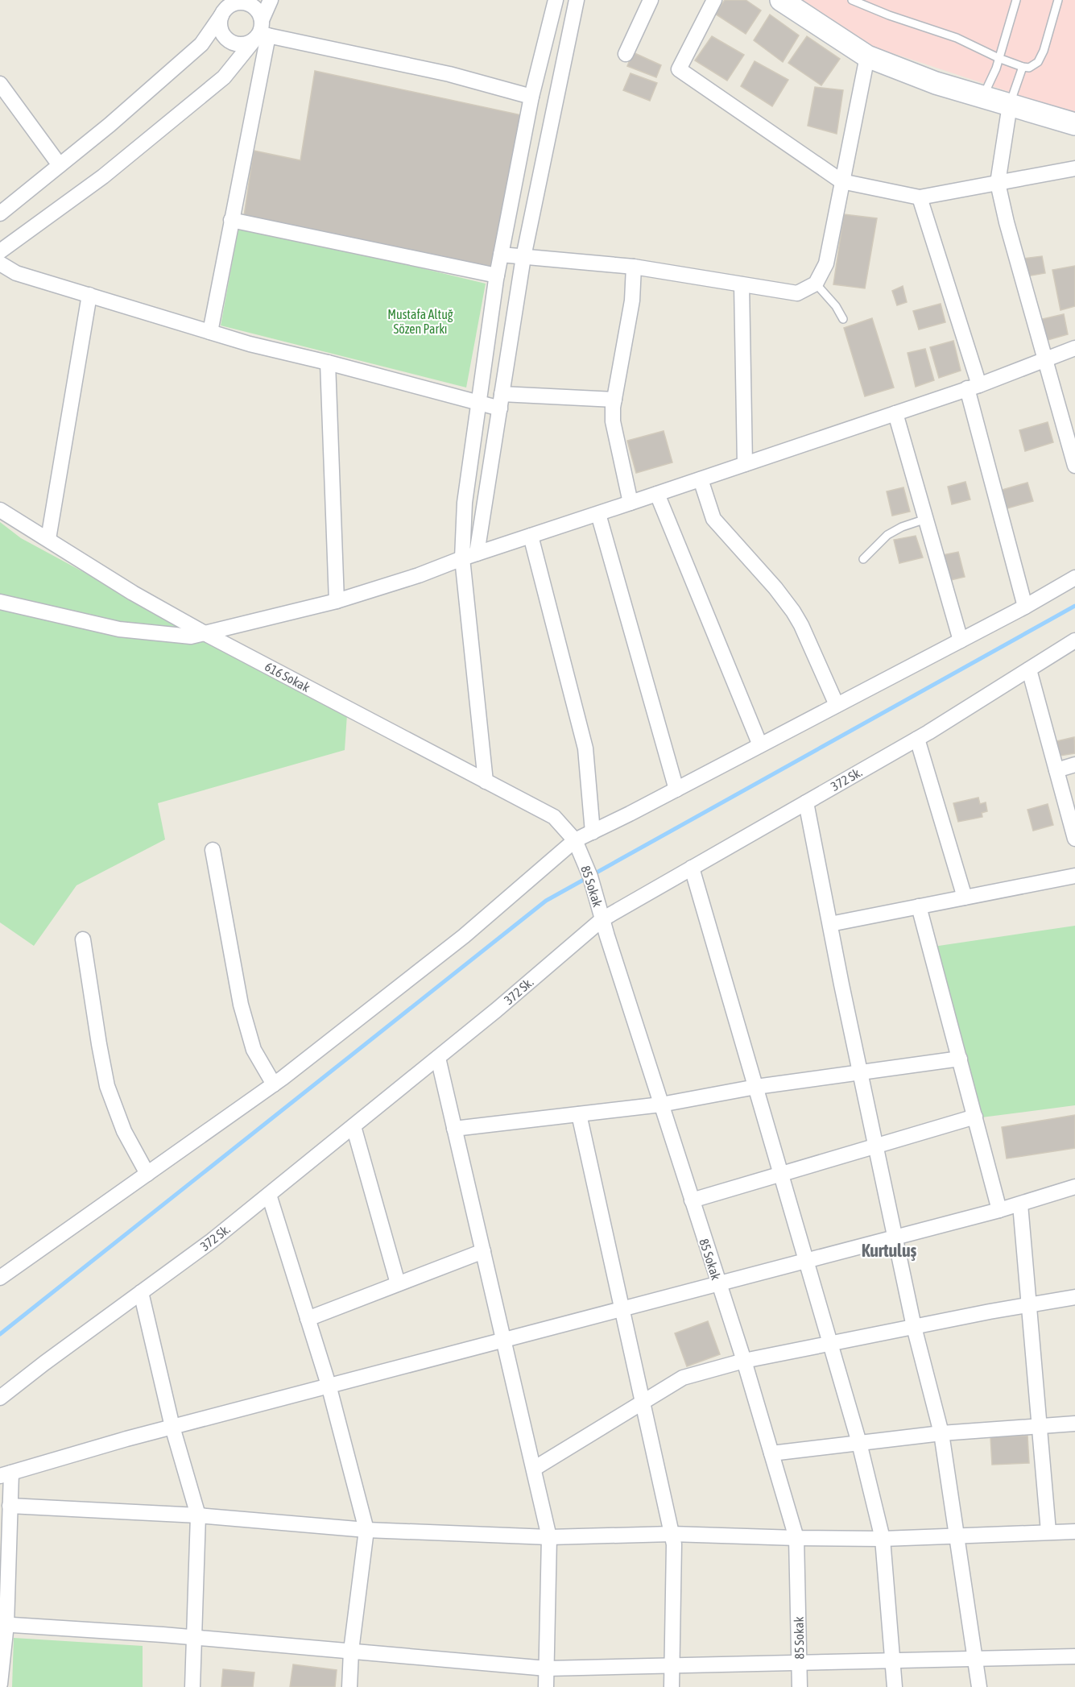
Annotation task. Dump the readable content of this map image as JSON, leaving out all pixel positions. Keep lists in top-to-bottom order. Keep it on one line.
{"streets":{"street":["616 Sokak","372 Sk.","85 Sokak"]},"crossings":[["616 Sokak","85 Sokak"],["372 Sk.","85 Sokak"]],"districts":["Kurtuluş"],"parks":["Mustafa Altuğ Sözen Parkı"]}
